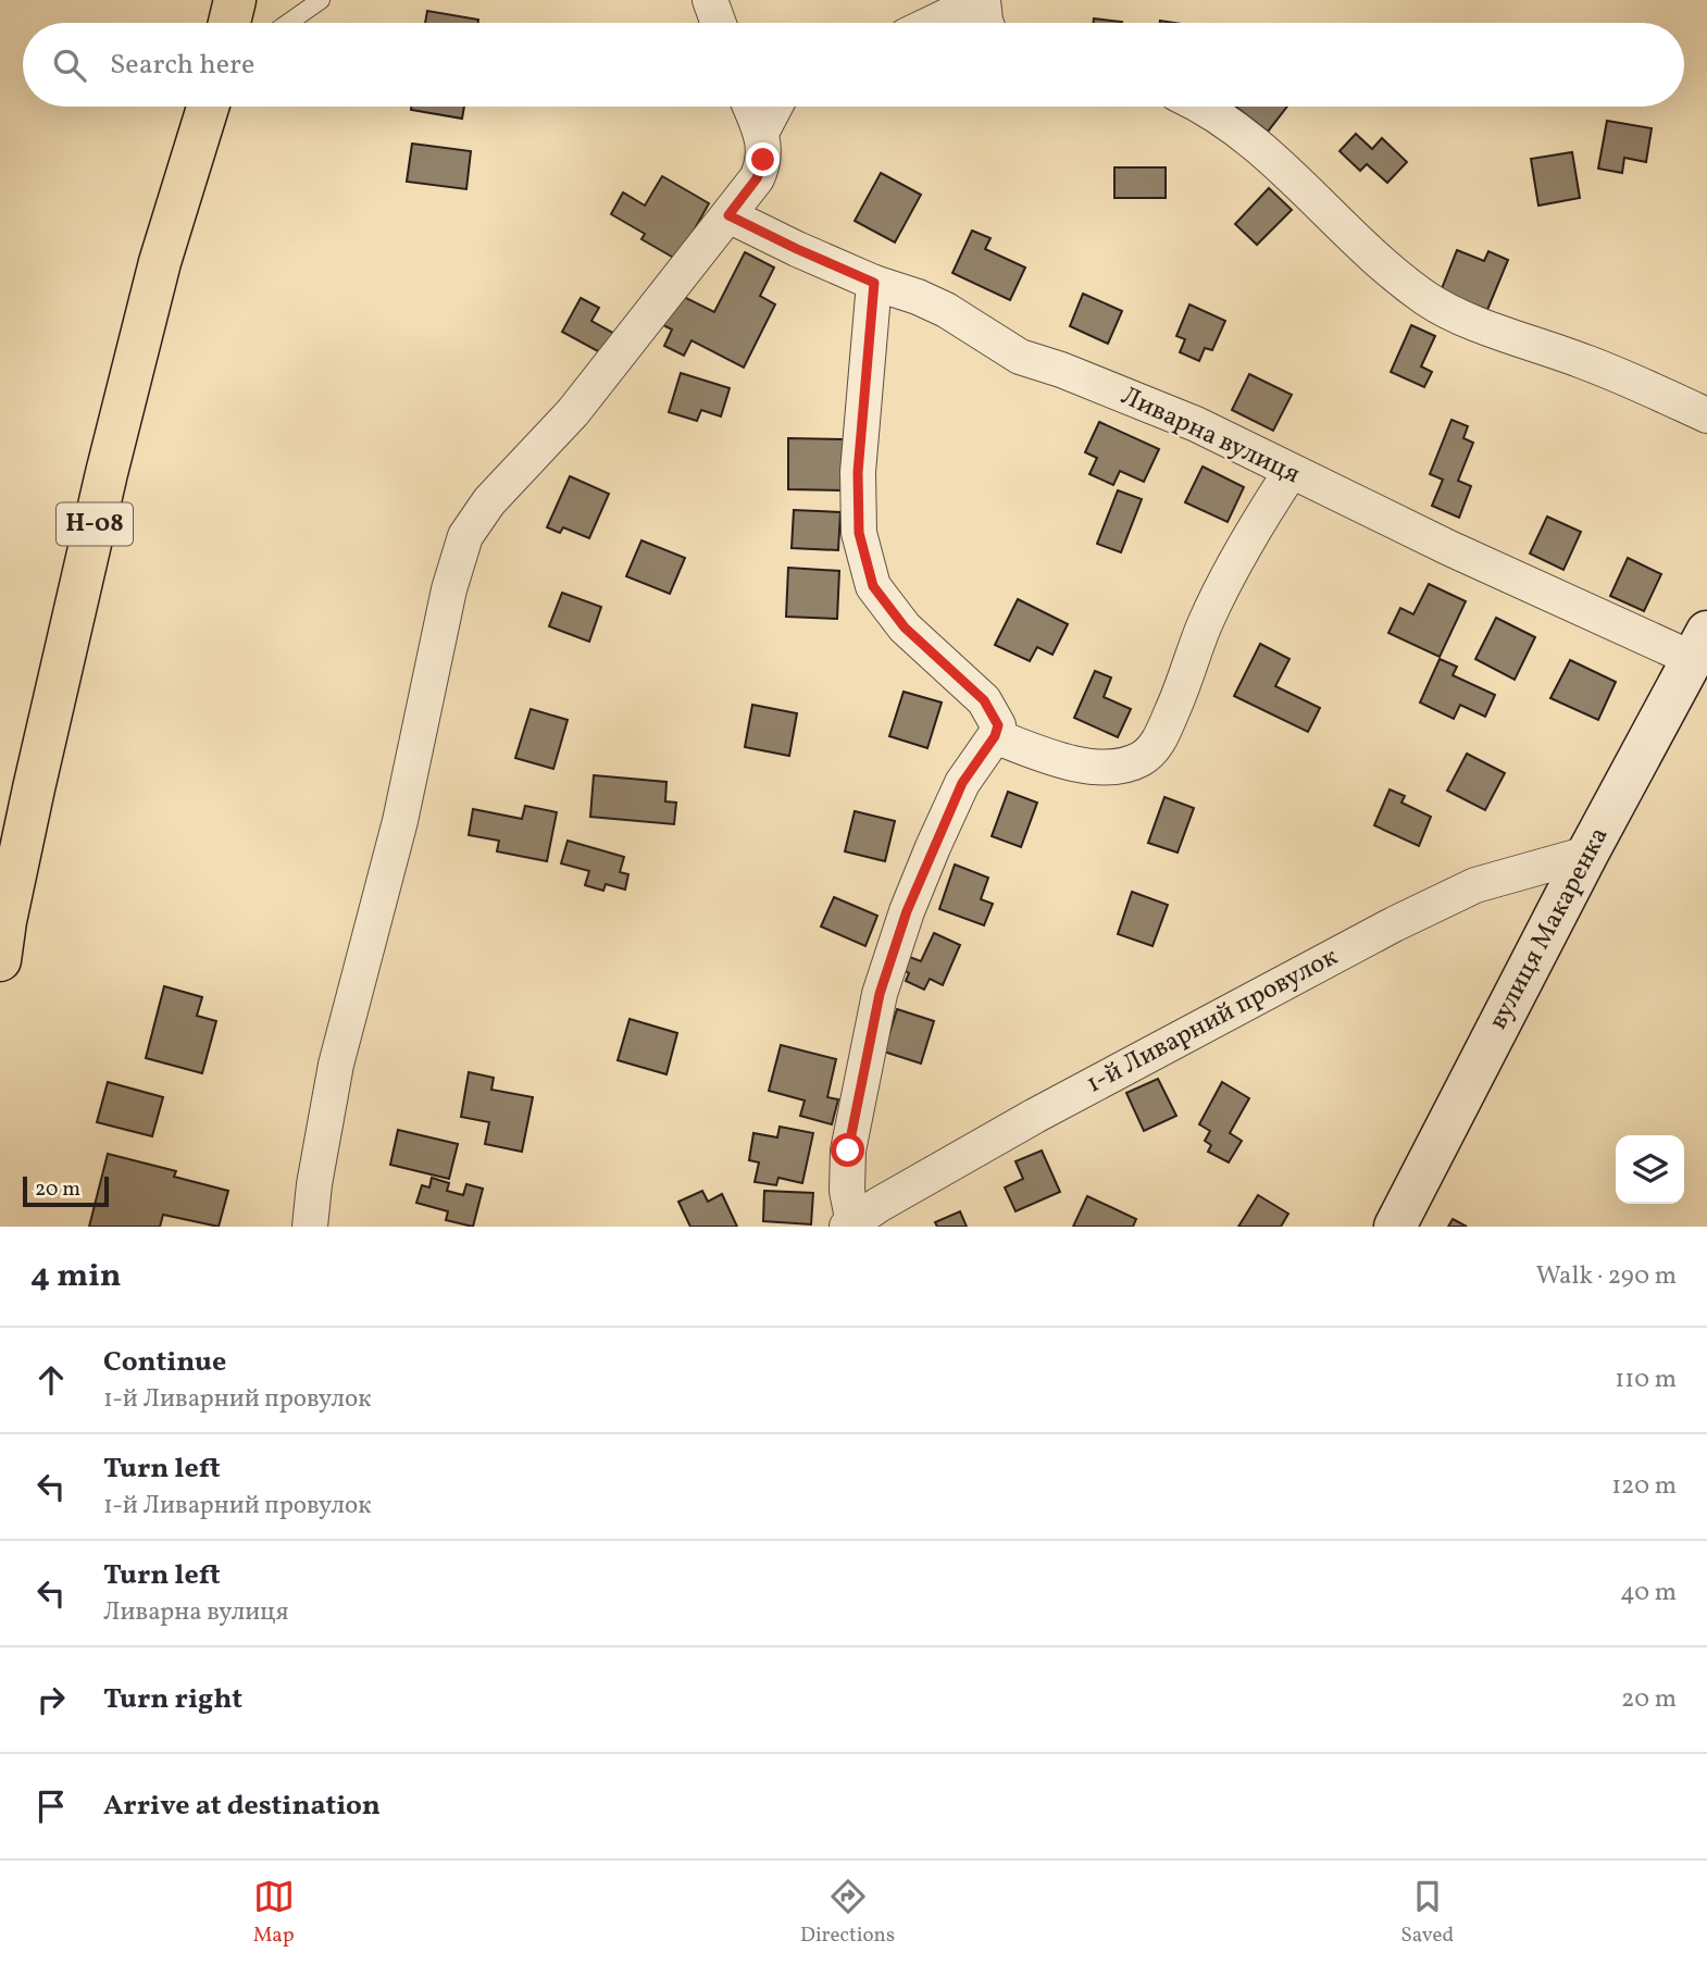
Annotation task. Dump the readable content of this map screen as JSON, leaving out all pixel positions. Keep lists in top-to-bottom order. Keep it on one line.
{"streets":{"main road":["Н-08","вулиця Макаренка"],"street":["Ливарна вулиця","1-й Ливарний провулок"]},"crossings":[["Ливарна вулиця","вулиця Макаренка"],["вулиця Макаренка","1-й Ливарний провулок"]],"scale_bar":"20 m","page":{"search":"Search here","scale":"20 m","heading":["4 min","Walk · 290 m"],"list":[["Continue","1-й Ливарний провулок","110 m"],["Turn left","1-й Ливарний провулок","120 m"],["Turn left","Ливарна вулиця","40 m"],["Turn right","20 m"],"Arrive at destination"],"nav":["Map","Directions","Saved"]}}
